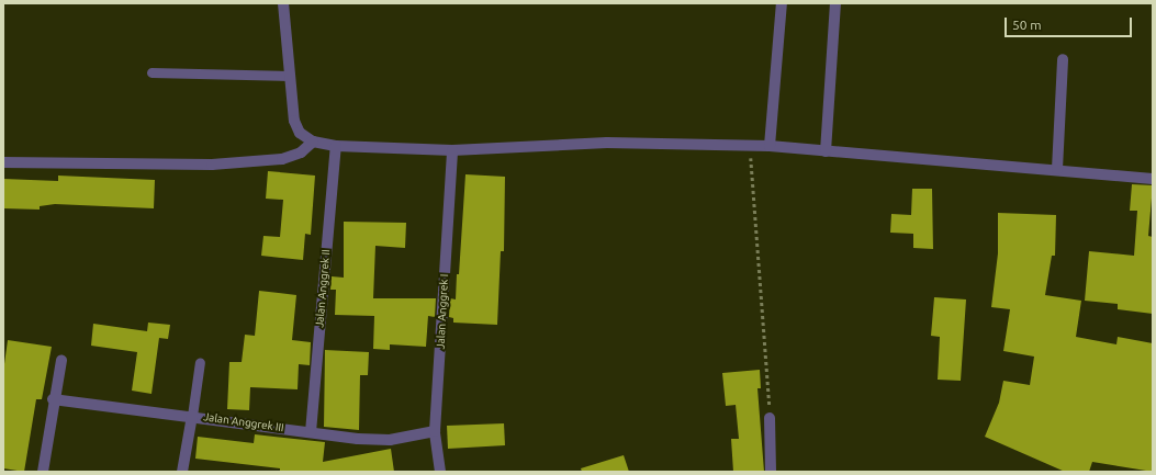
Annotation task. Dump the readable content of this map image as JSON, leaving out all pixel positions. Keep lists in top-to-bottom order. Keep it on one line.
{"streets":{"street":["Jalan Anggrek II","Jalan Anggrek I","Jalan Anggrek III"]},"crossings":[["Jalan Anggrek II","Jalan Anggrek III"],["Jalan Anggrek I","Jalan Anggrek III"]],"scale_bar":"50 m"}
